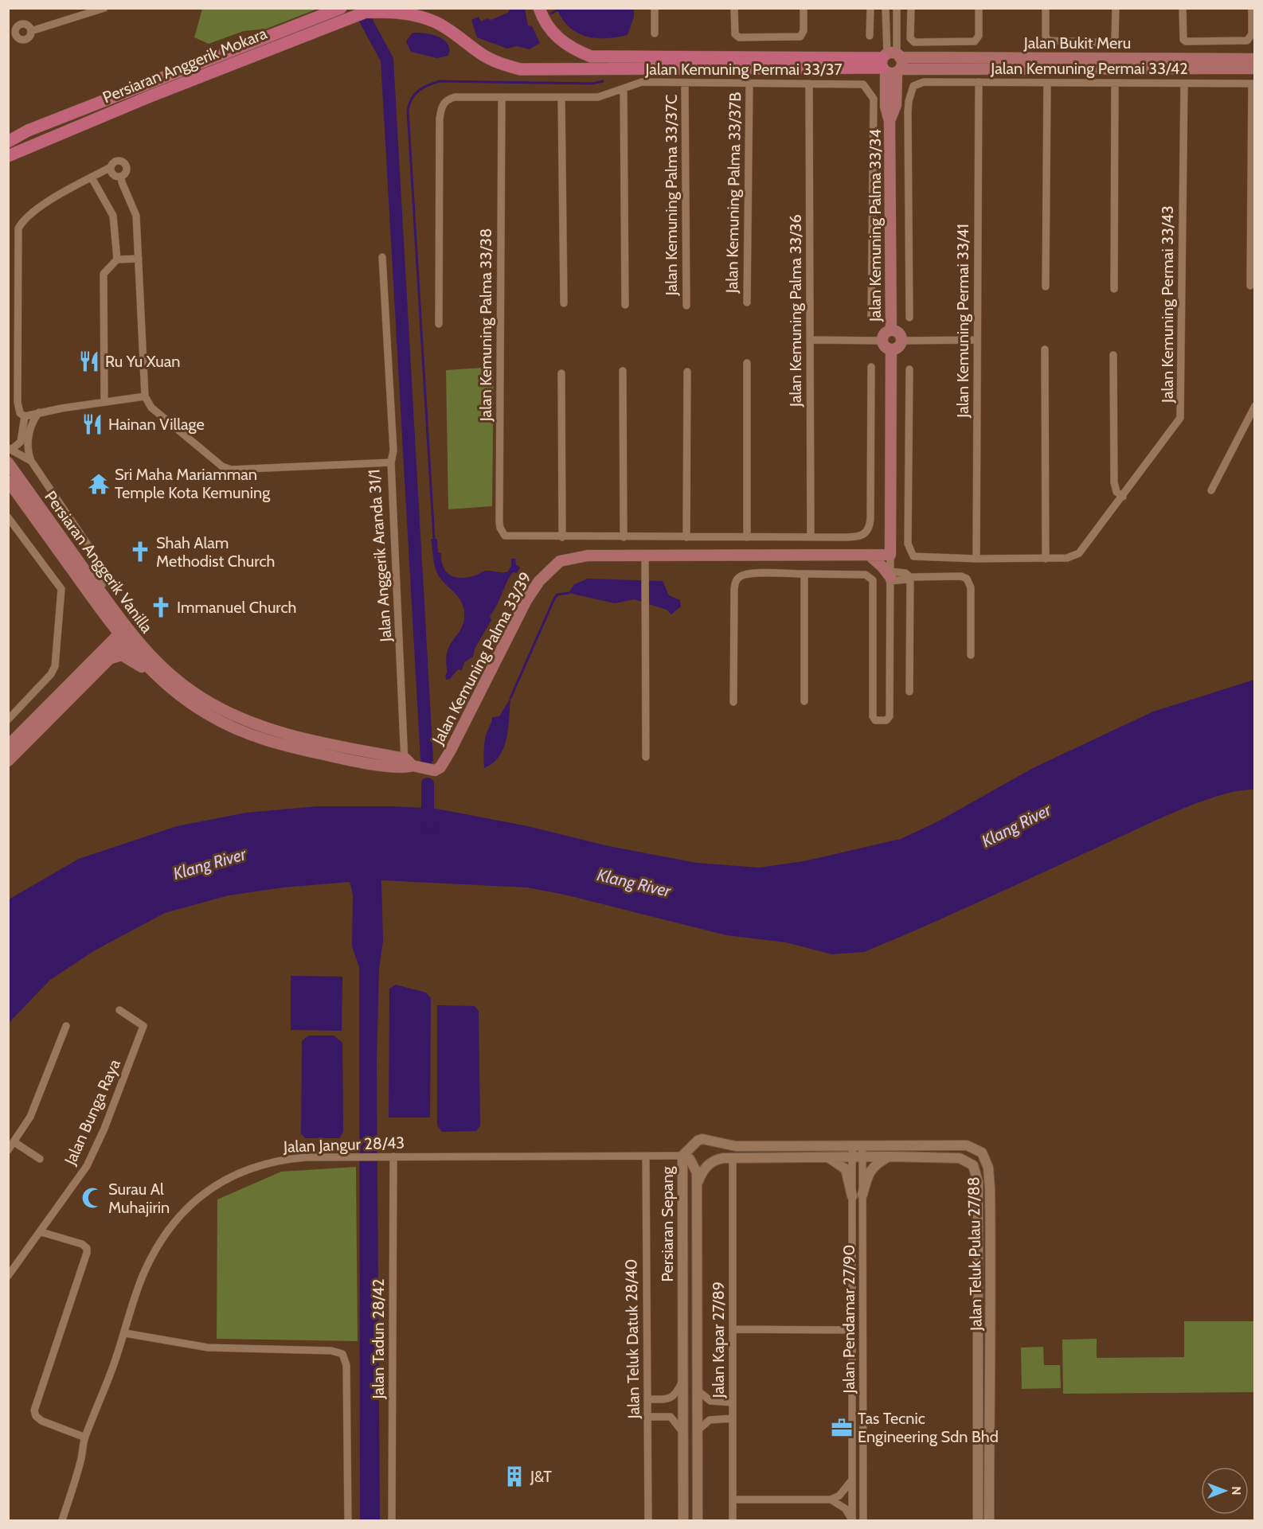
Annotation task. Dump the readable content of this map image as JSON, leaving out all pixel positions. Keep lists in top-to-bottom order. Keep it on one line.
{"streets":{"main road":["Jalan Bukit Meru","Persiaran Anggerik Mokara","Jalan Kemuning Palma 33/34","Persiaran Anggerik Vanilla","Jalan Kemuning Palma 33/39"],"street":["Jalan Kemuning Permai 33/42","Jalan Kemuning Permai 33/37","Jalan Kemuning Palma 33/37B","Jalan Kemuning Palma 33/37C","Jalan Kemuning Permai 33/43","Jalan Kemuning Palma 33/36","Jalan Kemuning Permai 33/41","Jalan Kemuning Palma 33/38","Jalan Anggerik Aranda 31/1","Jalan Bunga Raya","Jalan Jangur 28/43","Persiaran Sepang","Jalan Teluk Pulau 27/88","Jalan Pendamar 27/90","Jalan Tadun 28/42","Jalan Teluk Datuk 28/40","Jalan Kapar 27/89"]},"crossings":[["Jalan Bukit Meru","Jalan Kemuning Palma 33/34"],["Jalan Kemuning Permai 33/42","Jalan Kemuning Permai 33/43"],["Jalan Kemuning Permai 33/42","Jalan Kemuning Permai 33/41"],["Jalan Kemuning Permai 33/37","Jalan Kemuning Palma 33/37B"],["Jalan Kemuning Permai 33/37","Jalan Kemuning Palma 33/37C"],["Jalan Kemuning Permai 33/37","Jalan Kemuning Palma 33/36"],["Jalan Kemuning Permai 33/37","Jalan Kemuning Palma 33/38"],["Jalan Kemuning Permai 33/43","Jalan Kemuning Permai 33/41"],["Jalan Anggerik Aranda 31/1","Persiaran Anggerik Vanilla"],["Persiaran Anggerik Vanilla","Jalan Kemuning Palma 33/39"],["Jalan Jangur 28/43","Persiaran Sepang"],["Jalan Jangur 28/43","Jalan Teluk Pulau 27/88"],["Jalan Jangur 28/43","Jalan Tadun 28/42"],["Jalan Jangur 28/43","Jalan Teluk Datuk 28/40"],["Persiaran Sepang","Jalan Teluk Pulau 27/88"],["Jalan Teluk Pulau 27/88","Jalan Pendamar 27/90"],["Jalan Teluk Pulau 27/88","Jalan Kapar 27/89"]],"water":["Klang River"],"places":{"restaurant":["Ru Yu Xuan","Hainan Village"],"temple":["Sri Maha Mariamman Temple Kota Kemuning"],"church":["Shah Alam Methodist Church","Immanuel Church"],"mosque":["Surau Al Muhajirin"],"office":["Tas Tecnic Engineering Sdn Bhd"],"building":["J&T"]},"north":"right"}
